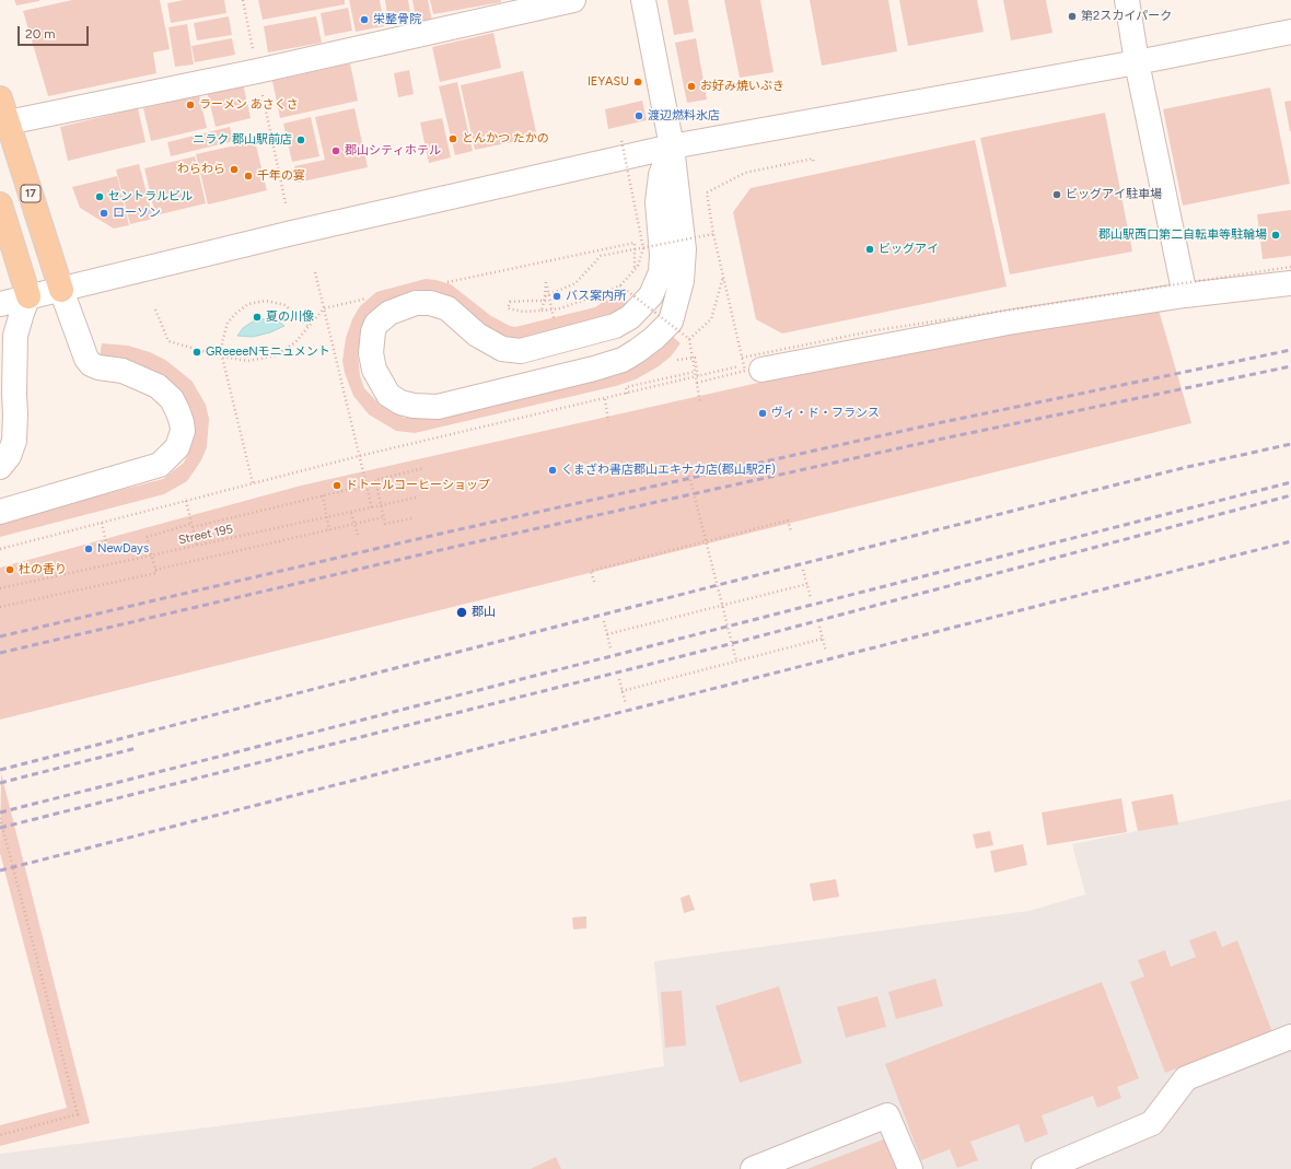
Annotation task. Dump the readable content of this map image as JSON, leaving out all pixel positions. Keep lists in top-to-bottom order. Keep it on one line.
{"streets":{"main road":["17"],"path":["Street 195"]},"places":["第2スカイパーク","栄整骨院","IEYASU","お好み焼いぶき","ラーメン あさくさ","渡辺燃料氷店","とんかつ たかの","ニラク 郡山駅前店","郡山シティホテル","わらわら","千年の宴","ビッグアイ駐車場","セントラルビル","ローソン","郡山駅西口第二自転車等駐輪場","ビッグアイ","バス案内所","夏の川像","GReeeeNモニュメント","ヴィ・ド・フランス","くまざわ書店郡山エキナカ店(郡山駅2F)","ドトールコーヒーショップ","NewDays","杜の香り","郡山"],"scale_bar":"20 m"}
